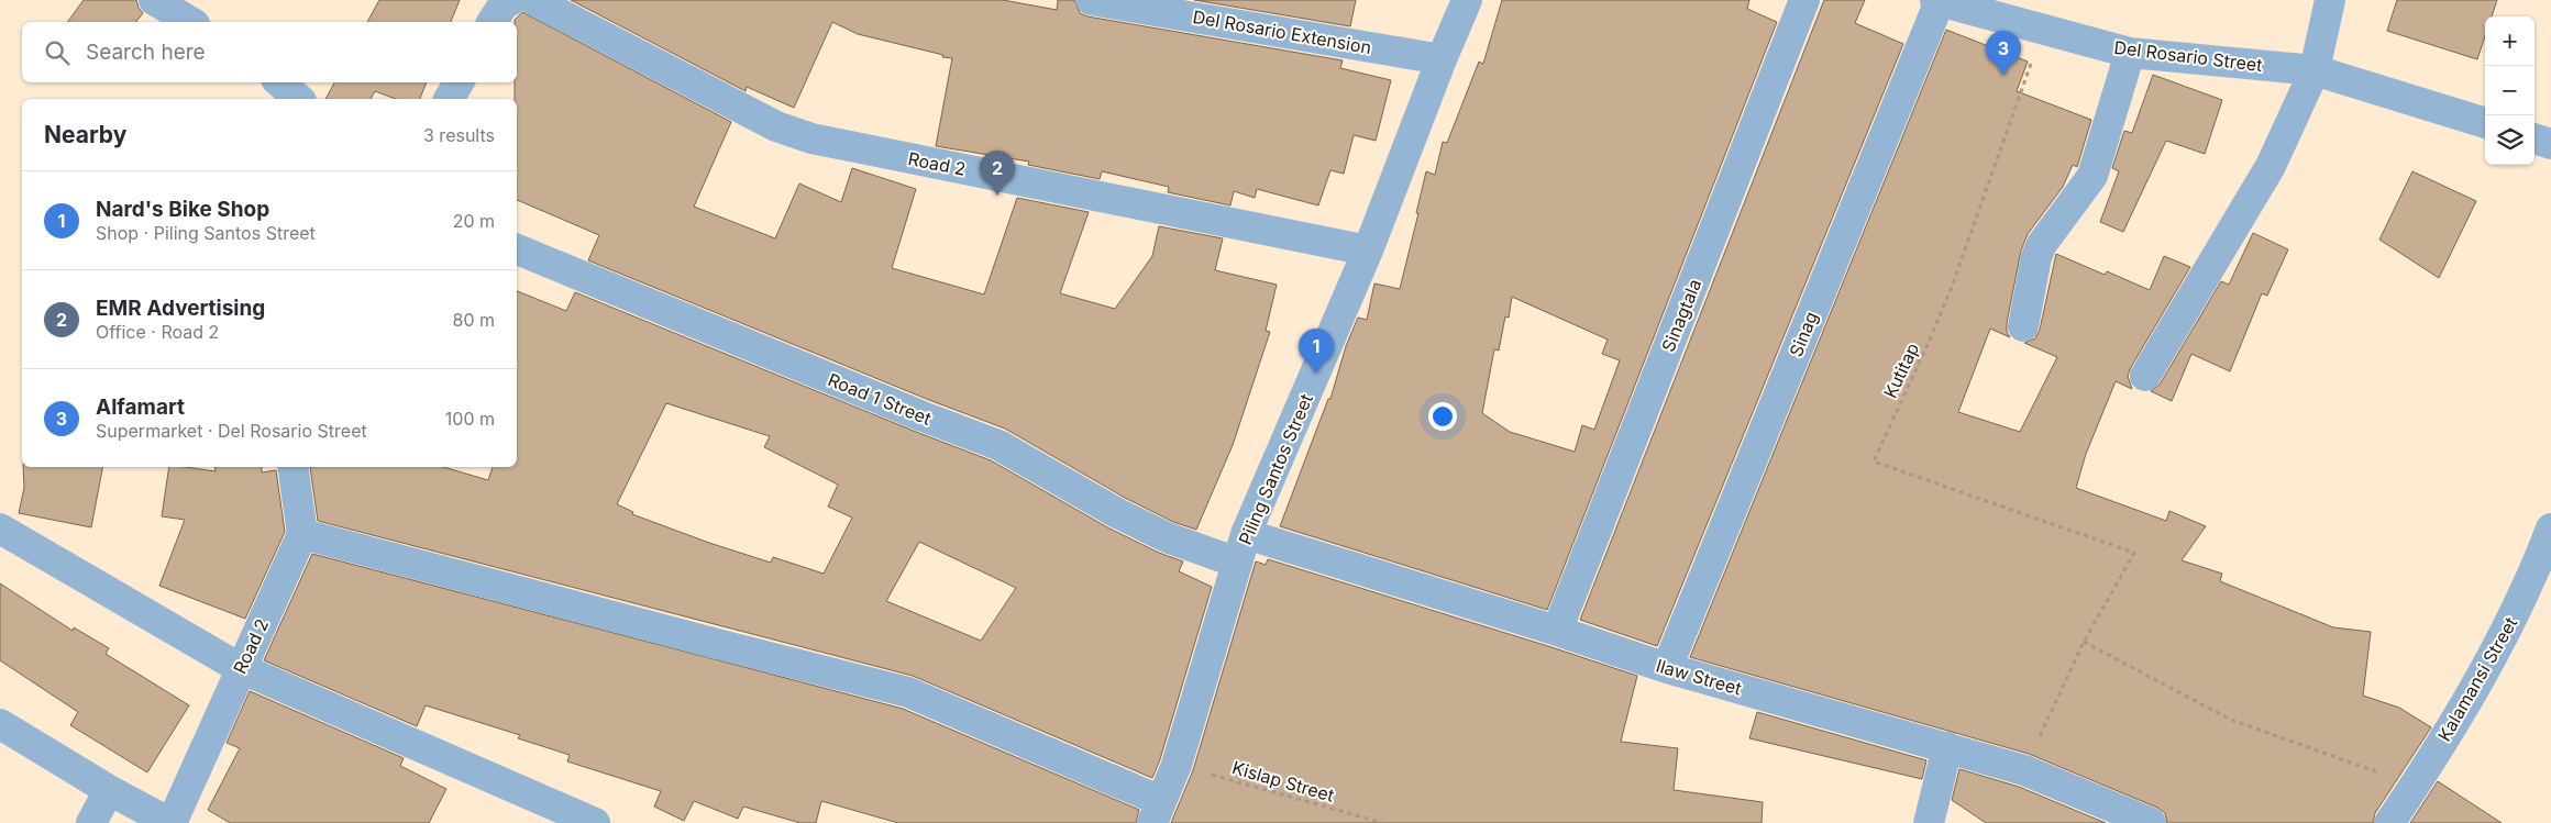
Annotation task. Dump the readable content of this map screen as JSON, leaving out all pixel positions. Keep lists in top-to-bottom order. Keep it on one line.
{"streets":{"street":["Del Rosario Extension","Del Rosario Street","Road 2","Sinagtala","Sinag","Road 1 Street","Piling Santos Street","Ilaw Street","Kalamansi Street"],"path":["Kutitap","Kislap Street"]},"crossings":[["Del Rosario Extension","Piling Santos Street"],["Del Rosario Street","Sinag"],["Del Rosario Street","Kutitap"],["Road 2","Piling Santos Street"],["Sinagtala","Ilaw Street"],["Sinag","Ilaw Street"],["Road 1 Street","Piling Santos Street"],["Piling Santos Street","Ilaw Street"],["Piling Santos Street","Kislap Street"]],"page":{"map_buttons":["+","−"],"search":"Search here","pins":["3","2","1"],"heading":["Nearby","3 results"],"list":[{"mark":"1","name":"Nard's Bike Shop","note":"Shop · Piling Santos Street","value":"20 m"},{"mark":"2","name":"EMR Advertising","note":"Office · Road 2","value":"80 m"},{"mark":"3","name":"Alfamart","note":"Supermarket · Del Rosario Street","value":"100 m"}]}}
